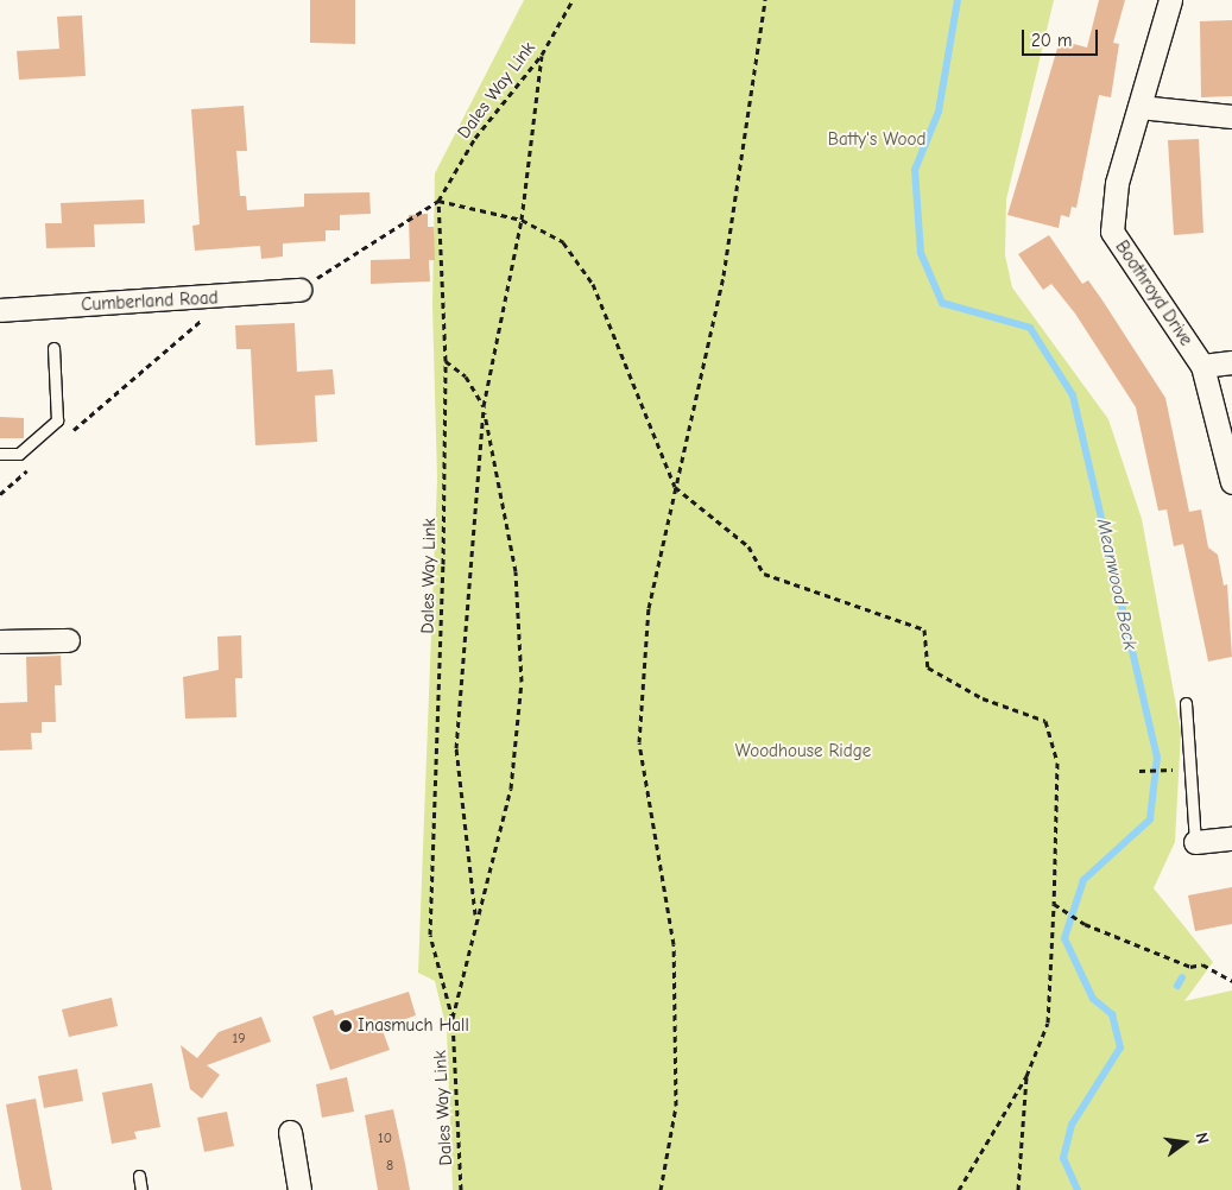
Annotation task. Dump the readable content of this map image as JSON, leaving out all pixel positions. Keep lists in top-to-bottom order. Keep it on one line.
{"streets":{"street":["Boothroyd Drive","Cumberland Road"],"path":["Dales Way Link"]},"water":["Meanwood Beck"],"parks":["Batty's Wood","Woodhouse Ridge"],"places":["Inasmuch Hall"],"house_numbers":["19","10","8"],"scale_bar":"20 m","north":"right"}
